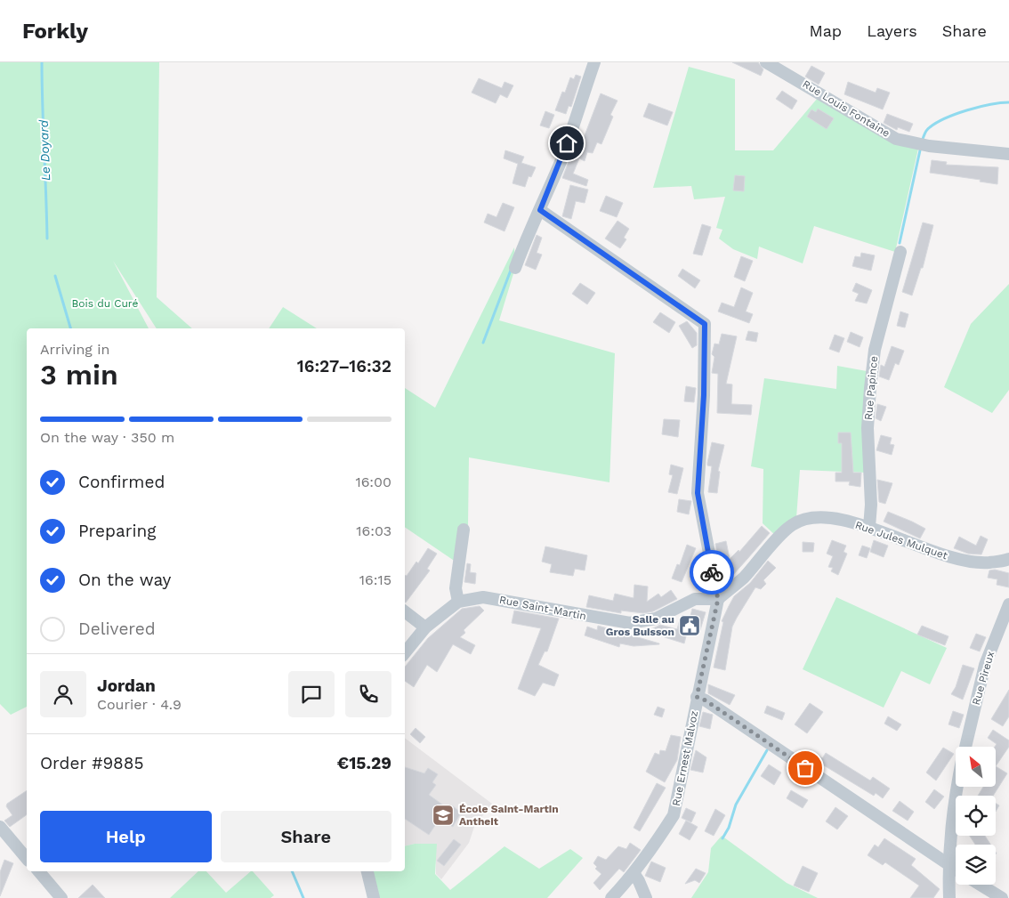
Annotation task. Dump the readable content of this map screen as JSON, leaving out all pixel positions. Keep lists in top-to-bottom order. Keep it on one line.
{"streets":{"street":["Rue Louis Fontaine","Rue Papince","Rue Jules Mulquet","Rue Saint-Martin","Rue Pireux","Rue Ernest Malvoz"]},"crossings":[["Rue Papince","Rue Jules Mulquet"],["Rue Jules Mulquet","Rue Saint-Martin"],["Rue Jules Mulquet","Rue Ernest Malvoz"],["Rue Saint-Martin","Rue Ernest Malvoz"]],"water":["Le Doyard"],"parks":["Bois du Curé"],"places":{"public building":["Salle au Gros Buisson"],"school or university":["École Saint-Martin Antheit"]},"north":"top left","page":{"header":"Forkly","nav":["Map","Layers","Share"],"heading":["3 min","Arriving in","16:27–16:32"],"panel":["Jordan","Courier · 4.9","Order #9885","€15.29"],"bar":"On the way · 350 m","list":[["Confirmed","16:00"],["Preparing","16:03"],["On the way","16:15"],"Delivered"],"buttons":["Help","Share"]}}
